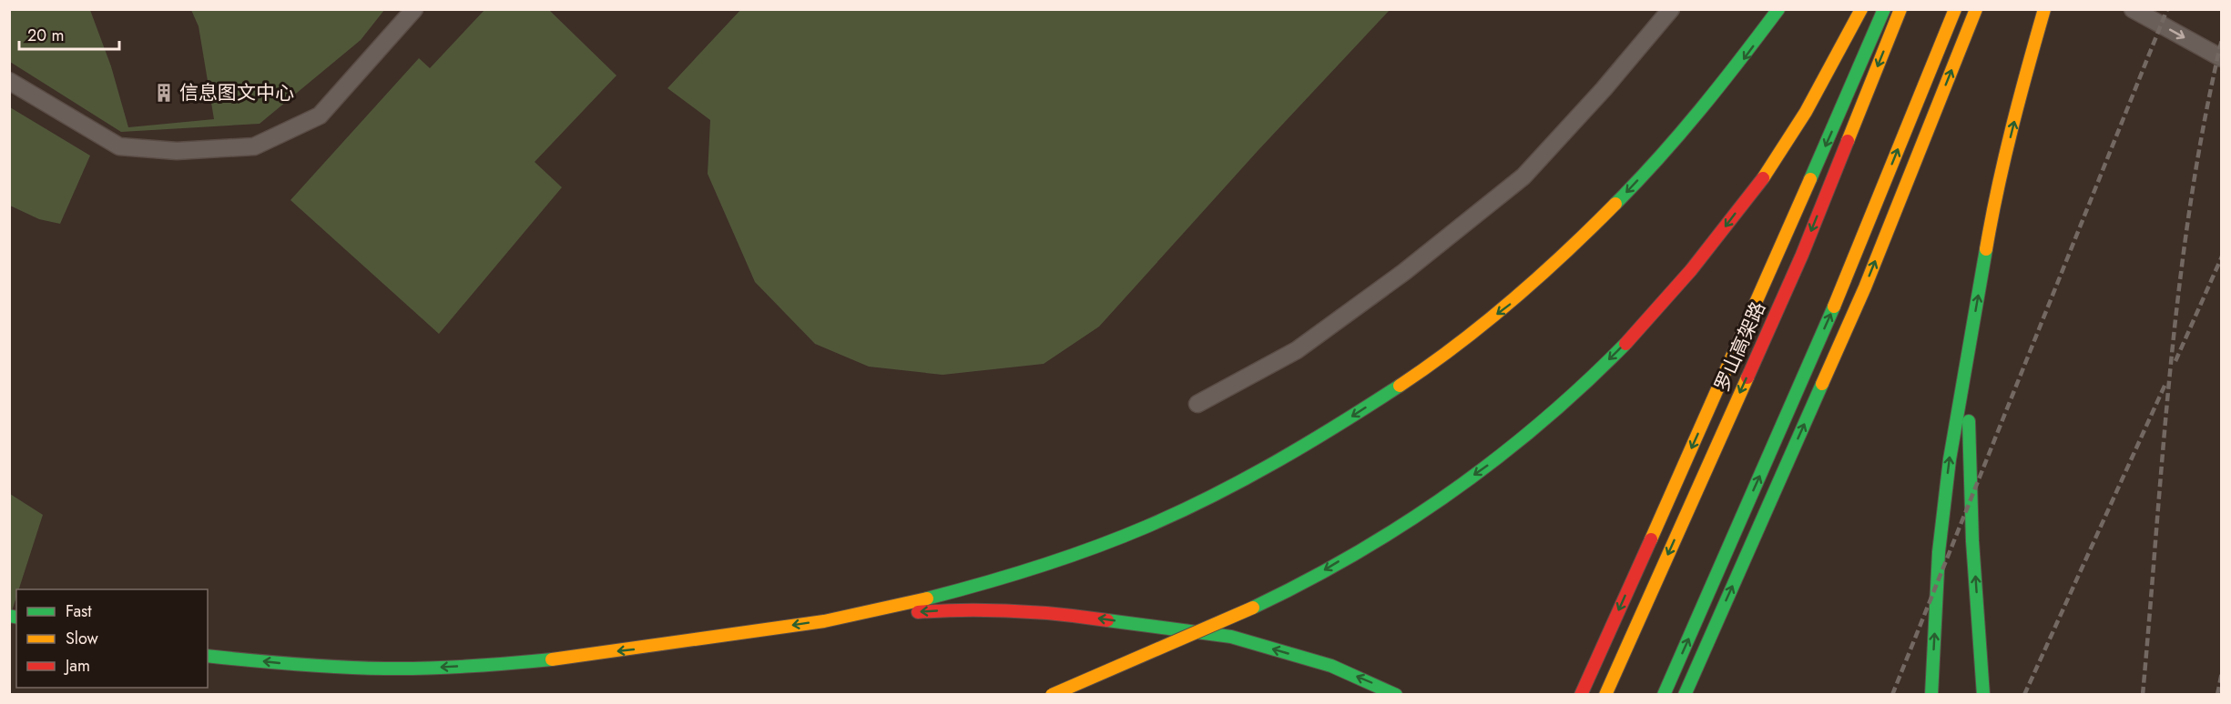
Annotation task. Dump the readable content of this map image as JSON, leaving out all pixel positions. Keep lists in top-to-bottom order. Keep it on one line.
{"streets":{"main road":["罗山高架路"]},"places":{"building":["信息图文中心"]},"legend":["Fast","Slow","Jam"],"scale_bar":"20 m"}
